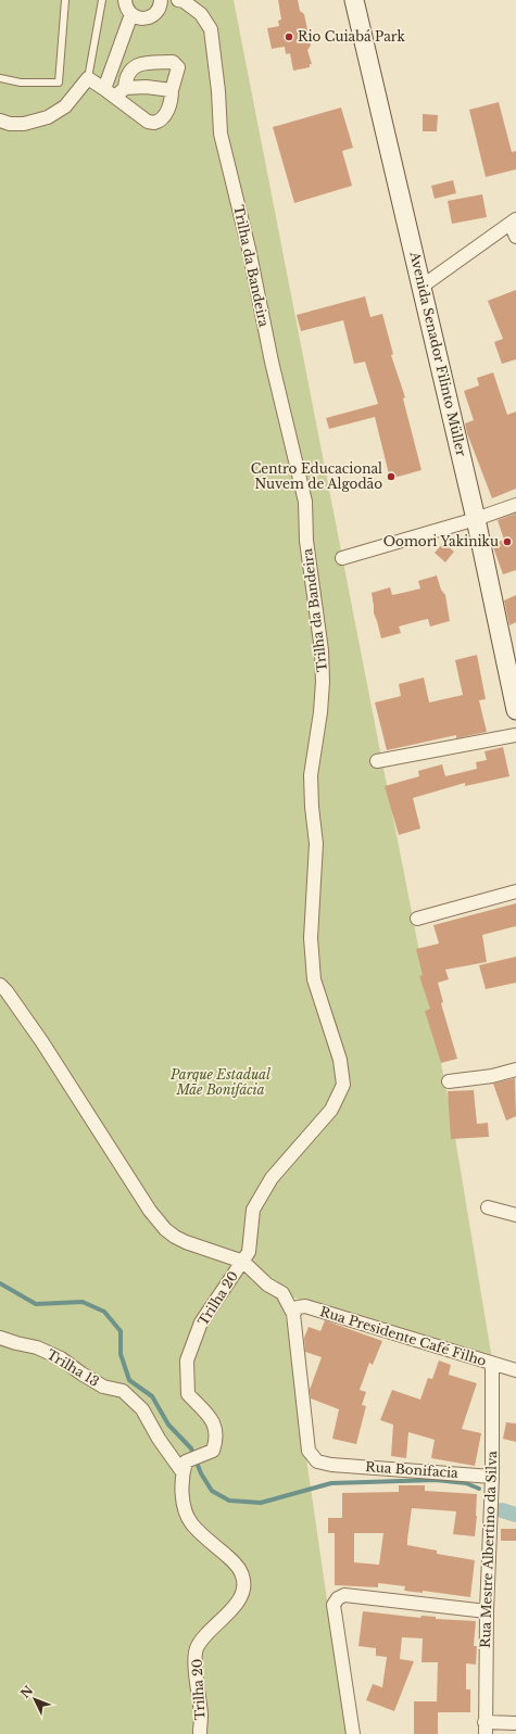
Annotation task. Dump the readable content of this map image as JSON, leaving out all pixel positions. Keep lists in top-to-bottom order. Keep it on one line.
{"streets":{"street":["Trilha da Bandeira","Avenida Senador Filinto Müller","Trilha 20","Rua Presidente Café Filho","Trilha 13","Rua Bonifacia","Rua Mestre Albertino da Silva"]},"crossings":[["Trilha da Bandeira","Trilha 20"],["Trilha 20","Trilha 13"],["Rua Presidente Café Filho","Rua Bonifacia"],["Rua Presidente Café Filho","Rua Mestre Albertino da Silva"],["Rua Bonifacia","Rua Mestre Albertino da Silva"]],"parks":["Parque Estadual Mãe Bonifácia"],"places":["Rio Cuiabá Park","Centro Educacional Nuvem de Algodão","Oomori Yakiniku"],"north":"top left"}
